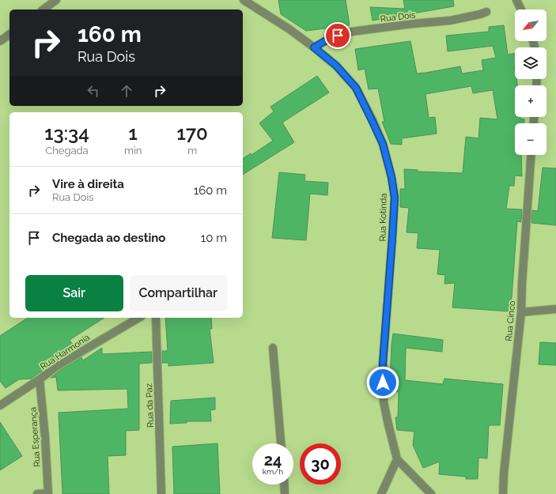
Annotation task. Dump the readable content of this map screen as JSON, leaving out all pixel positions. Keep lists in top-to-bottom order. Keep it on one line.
{"streets":{"street":["Rua Dois","Rua Kotinda","Rua Cinco","Rua Harmonia","Rua da Paz","Rua Esperança"]},"crossings":[["Rua Dois","Rua Kotinda"],["Rua Harmonia","Rua Esperança"]],"north":"bottom left","page":{"map_buttons":["+","−"],"turn":["160 m","Rua Dois"],"eta":["13:34","Chegada","1","min","170","m"],"list":[{"name":"Vire à direita","note":"Rua Dois","value":"160 m"},{"name":"Chegada ao destino","value":"10 m"}],"buttons":["Sair","Compartilhar"],"speed":"24 km/h","limit":"30"}}
